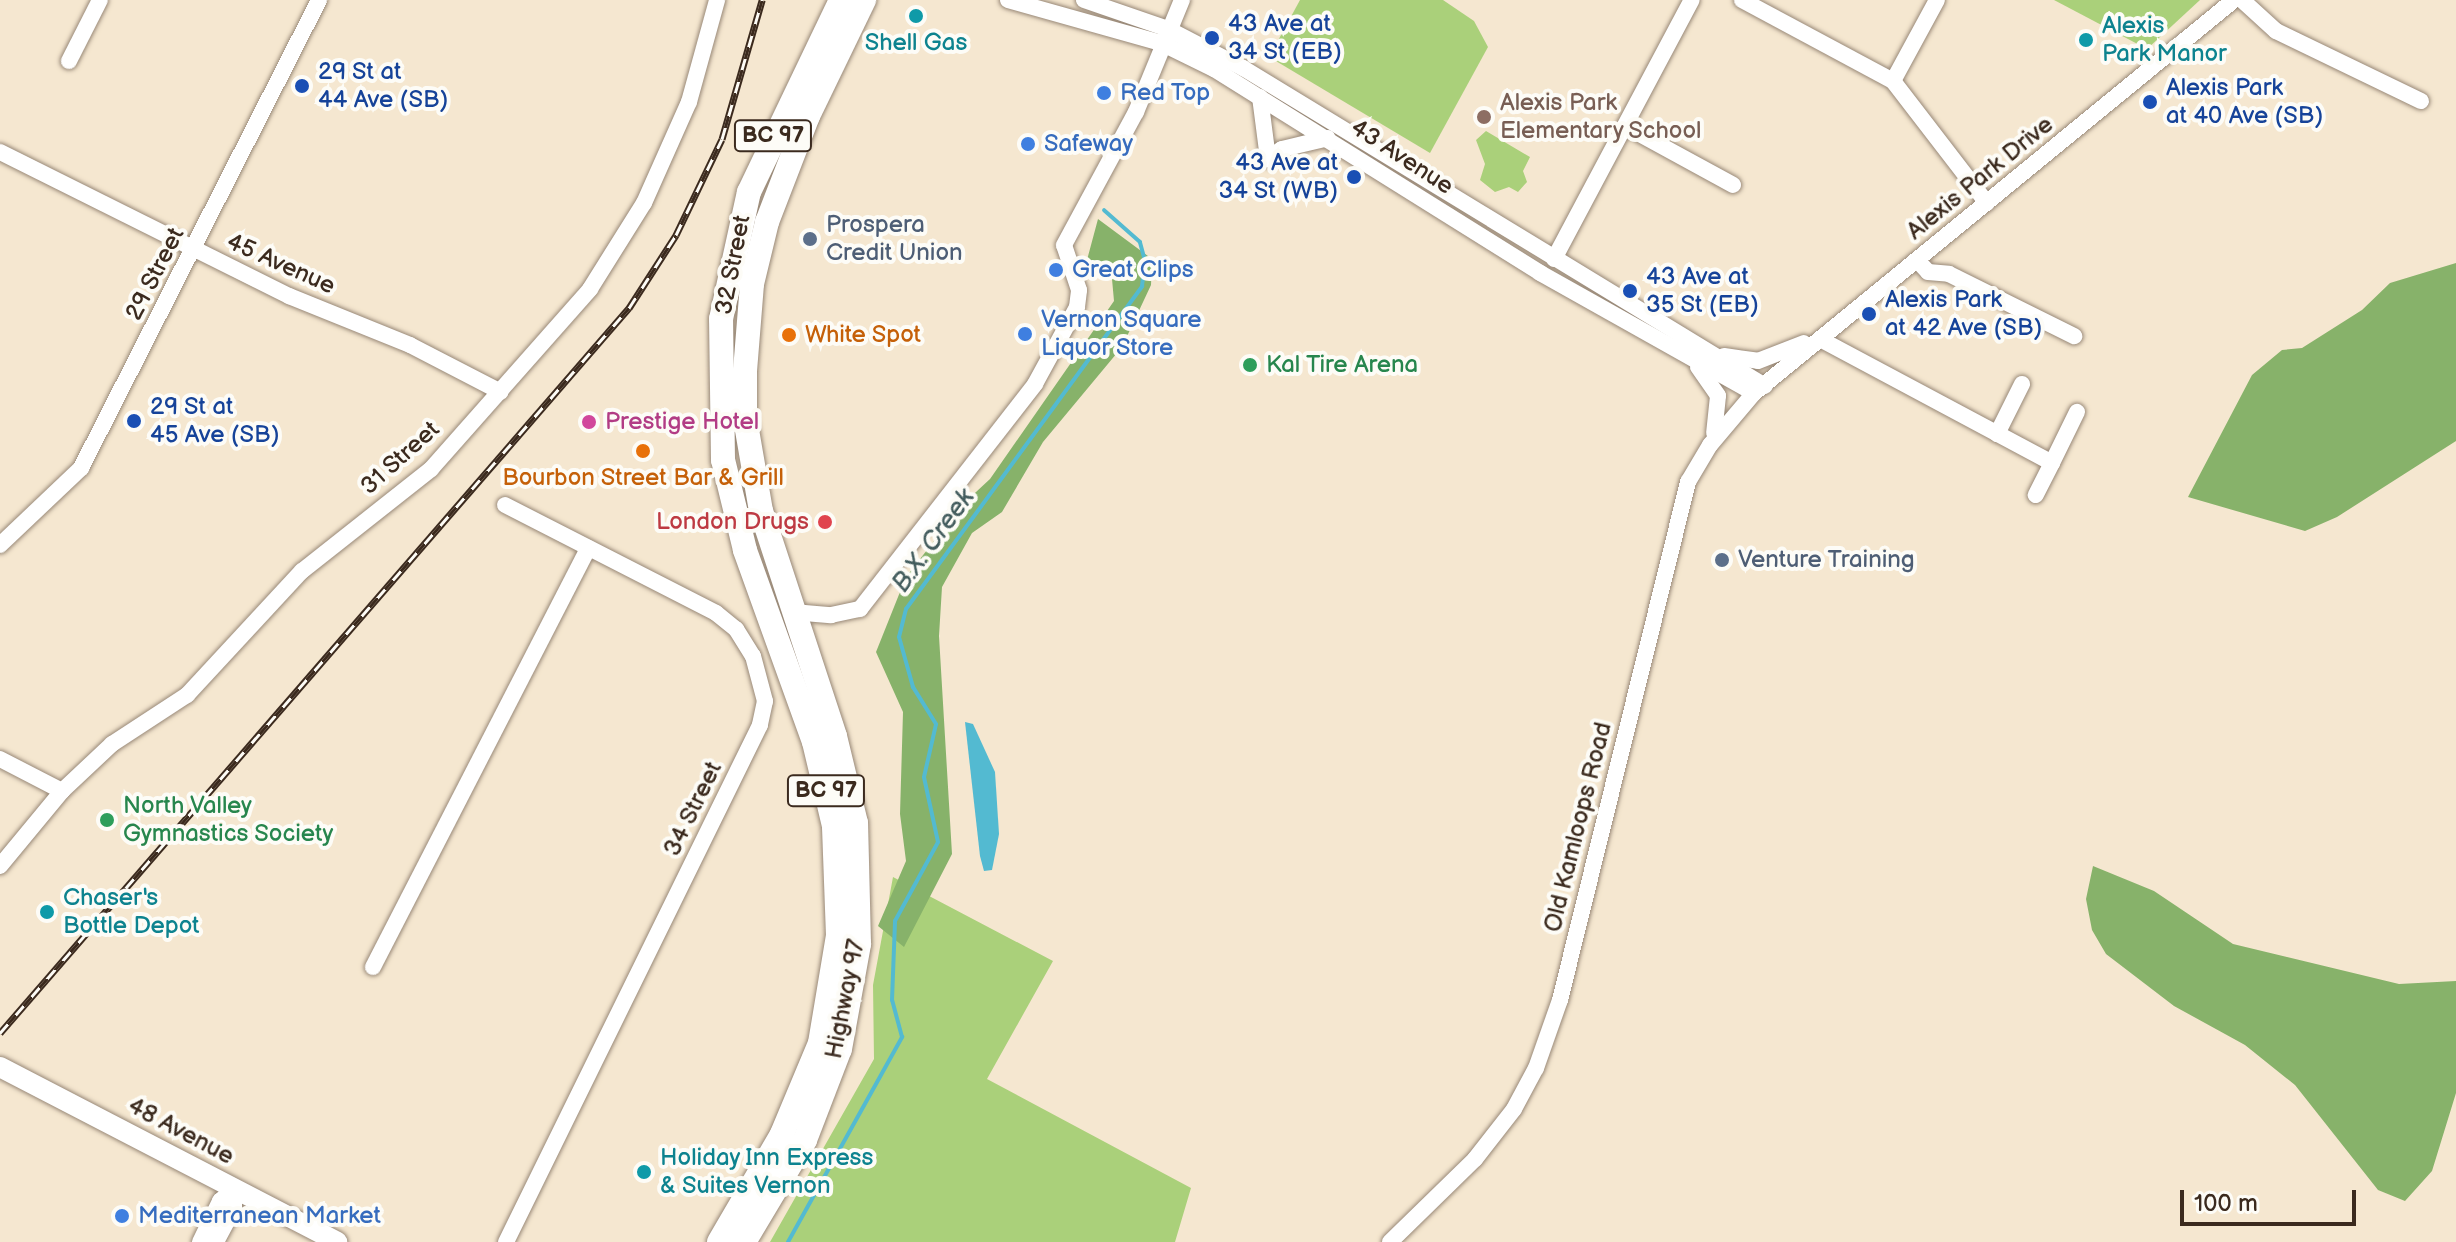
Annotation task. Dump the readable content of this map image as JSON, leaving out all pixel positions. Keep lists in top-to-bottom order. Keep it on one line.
{"streets":{"highway":["BC 97","32 Street","Highway 97"],"main road":["48 Avenue"],"street":["43 Avenue","Alexis Park Drive","45 Avenue","29 Street","31 Street","34 Street","Old Kamloops Road"]},"crossings":[["43 Avenue","Alexis Park Drive"],["43 Avenue","Old Kamloops Road"],["Alexis Park Drive","Old Kamloops Road"],["45 Avenue","29 Street"],["45 Avenue","31 Street"],["32 Street","Highway 97"]],"water":["B.X. Creek"],"places":["Shell Gas","43 Ave at 34 St (EB)","Alexis Park Manor","29 St at 44 Ave (SB)","Red Top","Alexis Park at 40 Ave (SB)","Alexis Park Elementary School","Safeway","43 Ave at 34 St (WB)","Prospera Credit Union","Great Clips","43 Ave at 35 St (EB)","Alexis Park at 42 Ave (SB)","Vernon Square Liquor Store","White Spot","Kal Tire Arena","29 St at 45 Ave (SB)","Prestige Hotel","Bourbon Street Bar & Grill","London Drugs","Venture Training","North Valley Gymnastics Society","Chaser's Bottle Depot","Holiday Inn Express & Suites Vernon","Mediterranean Market"],"scale_bar":"100 m"}
